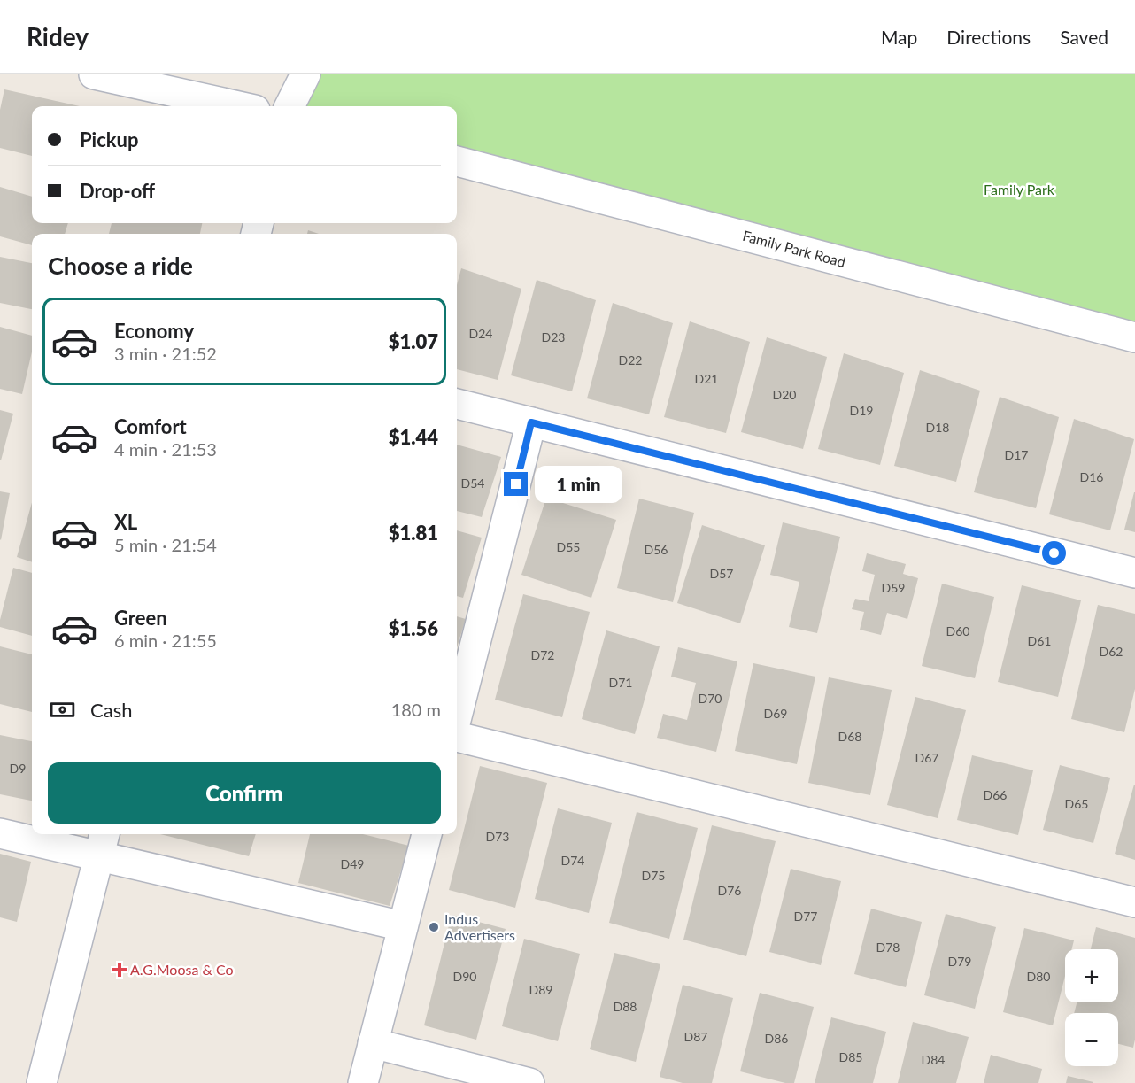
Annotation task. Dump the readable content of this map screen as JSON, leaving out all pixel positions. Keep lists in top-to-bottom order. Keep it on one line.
{"streets":{"street":["Family Park Road"]},"parks":["Family Park"],"places":{"other":["Indus Advertisers"],"health":["A.G.Moosa & Co"]},"house_numbers":["D24","D23","D22","D21","D20","D19","D18","D17","D16","D54","D55","D56","D57","D59","D60","D61","D62","D72","D71","D70","D69","D68","D67","D9","D66","D65","D73","D74","D49","D75","D76","D77","D78","D79","D90","D80","D89","D88","D87","D86","D85","D84"],"page":{"header":"Ridey","nav":["Map","Directions","Saved"],"banner":["Pickup","Drop-off"],"heading":"Choose a ride","list":[{"name":"Economy","note":"3 min · 21:52","value":"$1.07"},{"name":"Comfort","note":"4 min · 21:53","value":"$1.44"},{"name":"XL","note":"5 min · 21:54","value":"$1.81"},{"name":"Green","note":"6 min · 21:55","value":"$1.56"}],"bubble":"1 min","pay":["Cash","180 m"],"buttons":"Confirm","map_buttons":["+","−"]}}
